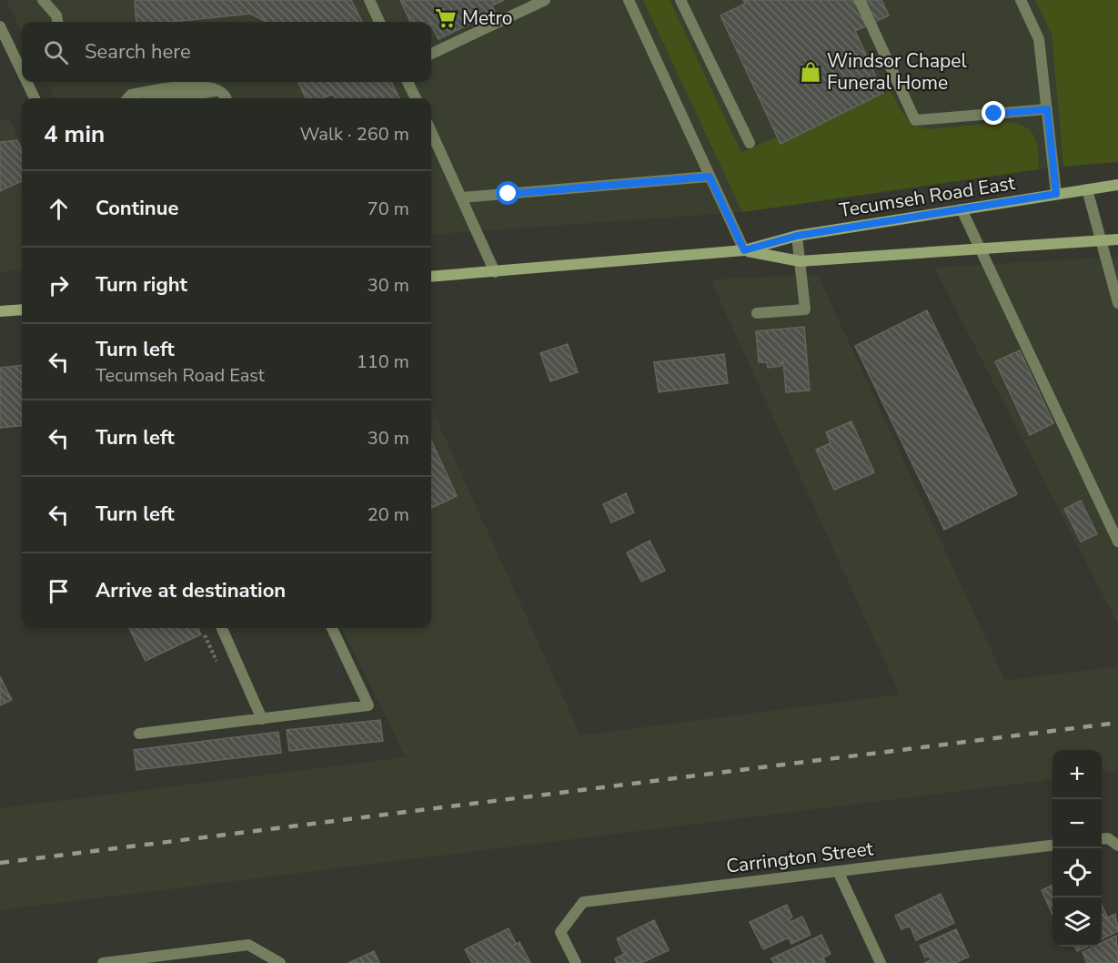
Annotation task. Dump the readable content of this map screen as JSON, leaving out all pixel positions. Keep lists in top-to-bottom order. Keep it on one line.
{"streets":{"main road":["Tecumseh Road East"],"street":["Carrington Street"]},"places":{"supermarket":["Metro"],"shop":["Windsor Chapel Funeral Home"]},"page":{"search":"Search here","heading":["4 min","Walk · 260 m"],"list":[["Continue","70 m"],["Turn right","30 m"],["Turn left","Tecumseh Road East","110 m"],["Turn left","30 m"],["Turn left","20 m"],"Arrive at destination"],"map_buttons":["+","−"]}}
